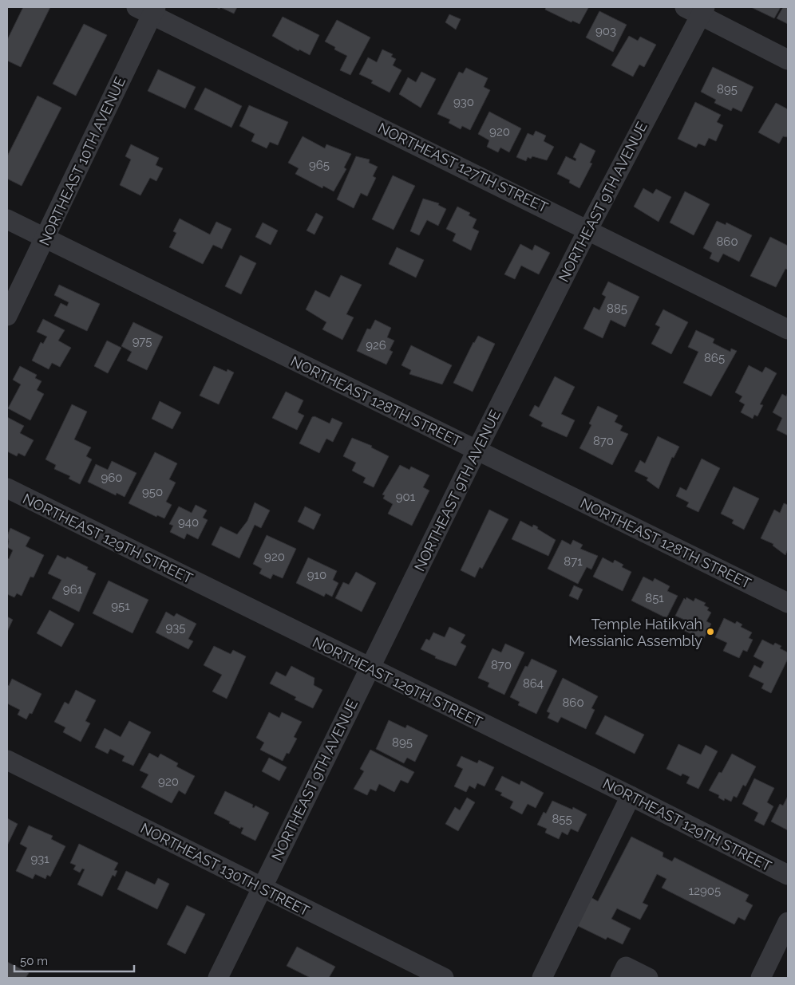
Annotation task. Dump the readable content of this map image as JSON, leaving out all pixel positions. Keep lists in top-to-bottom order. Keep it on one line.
{"streets":{"street":["NORTHEAST 10TH AVENUE","NORTHEAST 127TH STREET","NORTHEAST 9TH AVENUE","NORTHEAST 128TH STREET","NORTHEAST 129TH STREET","NORTHEAST 130TH STREET"]},"crossings":[["NORTHEAST 10TH AVENUE","NORTHEAST 127TH STREET"],["NORTHEAST 10TH AVENUE","NORTHEAST 128TH STREET"],["NORTHEAST 127TH STREET","NORTHEAST 9TH AVENUE"],["NORTHEAST 9TH AVENUE","NORTHEAST 128TH STREET"],["NORTHEAST 9TH AVENUE","NORTHEAST 129TH STREET"],["NORTHEAST 9TH AVENUE","NORTHEAST 130TH STREET"]],"places":["Temple Hatikvah Messianic Assembly"],"house_numbers":["903","895","930","920","965","860","885","975","926","865","870","960","950","901","940","920","871","910","961","851","951","935","870","864","860","895","920","855","931","12905"],"scale_bar":"50 m"}
